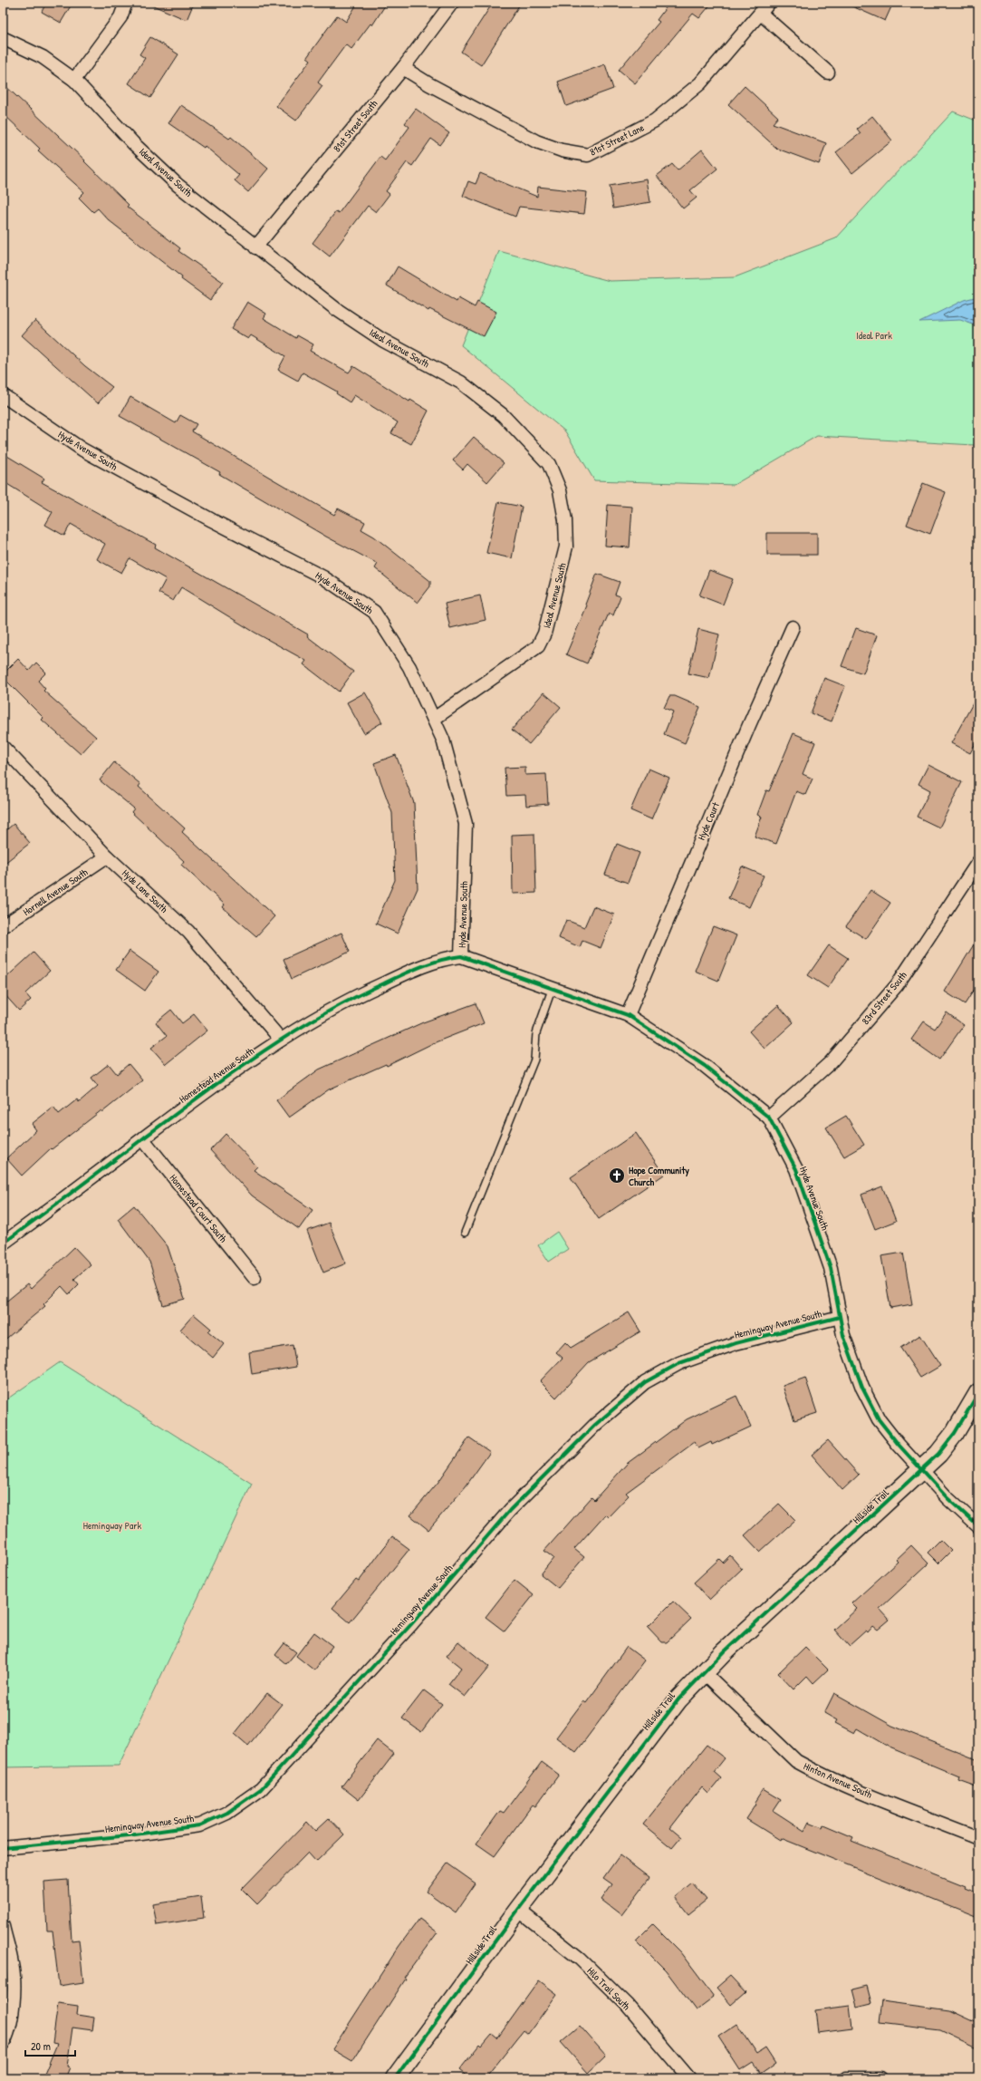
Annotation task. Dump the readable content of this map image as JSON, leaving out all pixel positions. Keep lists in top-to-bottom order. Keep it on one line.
{"streets":{"street":["81st Street South","81st Street Lane","Ideal Avenue South","Hyde Avenue South","Hyde Court","Hyde Lane South","Hornell Avenue South","83rd Street South","Homestead Avenue South","Homestead Court South","Hemingway Avenue South","Hillside Trail","Hinton Avenue South","Hilo Trail South"]},"crossings":[["81st Street South","81st Street Lane"],["81st Street South","Ideal Avenue South"],["Ideal Avenue South","Hyde Avenue South"],["Hyde Avenue South","Hyde Court"],["Hyde Avenue South","83rd Street South"],["Hyde Avenue South","Homestead Avenue South"],["Hyde Avenue South","Hemingway Avenue South"],["Hyde Avenue South","Hillside Trail"],["Hyde Lane South","Hornell Avenue South"],["Hyde Lane South","Homestead Avenue South"],["Homestead Avenue South","Homestead Court South"],["Hillside Trail","Hinton Avenue South"],["Hillside Trail","Hilo Trail South"]],"parks":["Ideal Park","Hemingway Park"],"places":{"church":["Hope Community Church"]},"scale_bar":"20 m"}
